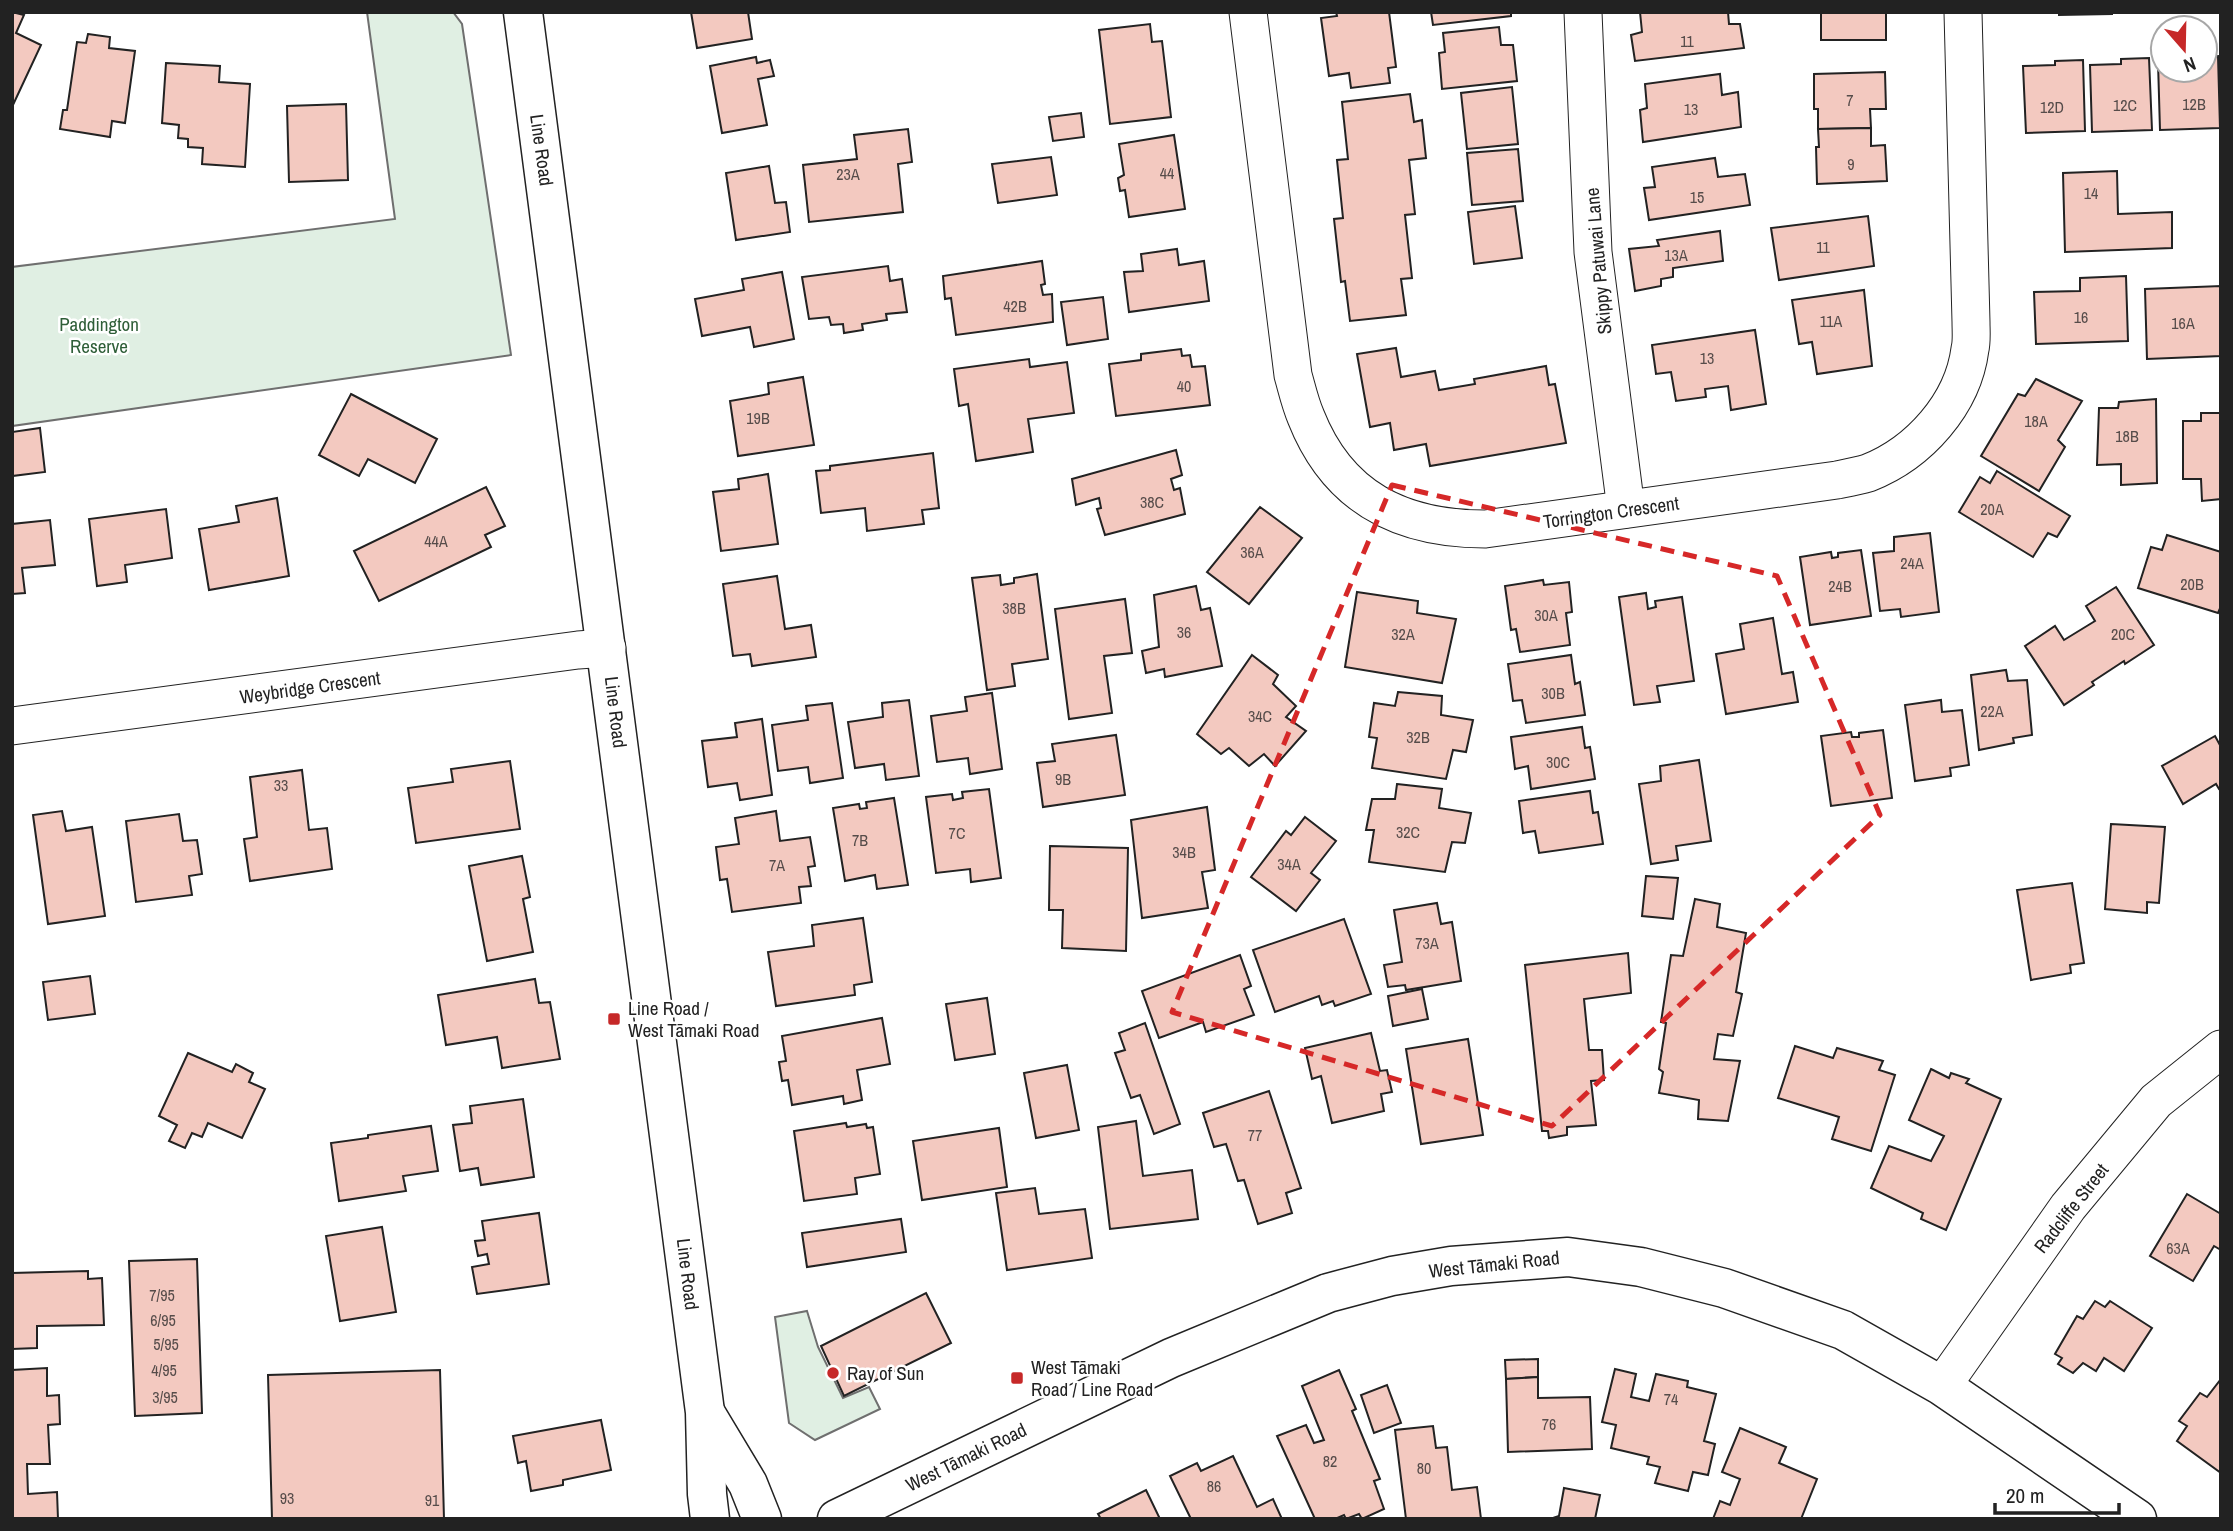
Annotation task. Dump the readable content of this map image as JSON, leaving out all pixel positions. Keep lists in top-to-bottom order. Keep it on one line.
{"streets":{"main road":["Line Road","West Tāmaki Road"],"street":["Skippy Patuwai Lane","Torrington Crescent","Weybridge Crescent","Radcliffe Street"]},"crossings":[["Line Road","Weybridge Crescent"],["Skippy Patuwai Lane","Torrington Crescent"],["Radcliffe Street","West Tāmaki Road"]],"parks":["Paddington Reserve"],"places":{"transit":["Line Road / West Tāmaki Road","West Tāmaki Road / Line Road"],"other":["Ray of Sun"]},"house_numbers":["11","7","12B","12C","12D","13","9","44","23A","14","15","11","13A","42B","16","11A","16A","13","40","19B","18A","18B","38C","20A","44A","36A","24A","20B","24B","38B","30A","36","32A","20C","30B","22A","34C","32B","30C","9B","33","32C","7C","7B","34B","34A","7A","73A","77","63A","7/95","6/95","5/95","4/95","3/95","74","76","82","80","86","93","91"],"scale_bar":"20 m","north":"bottom"}
